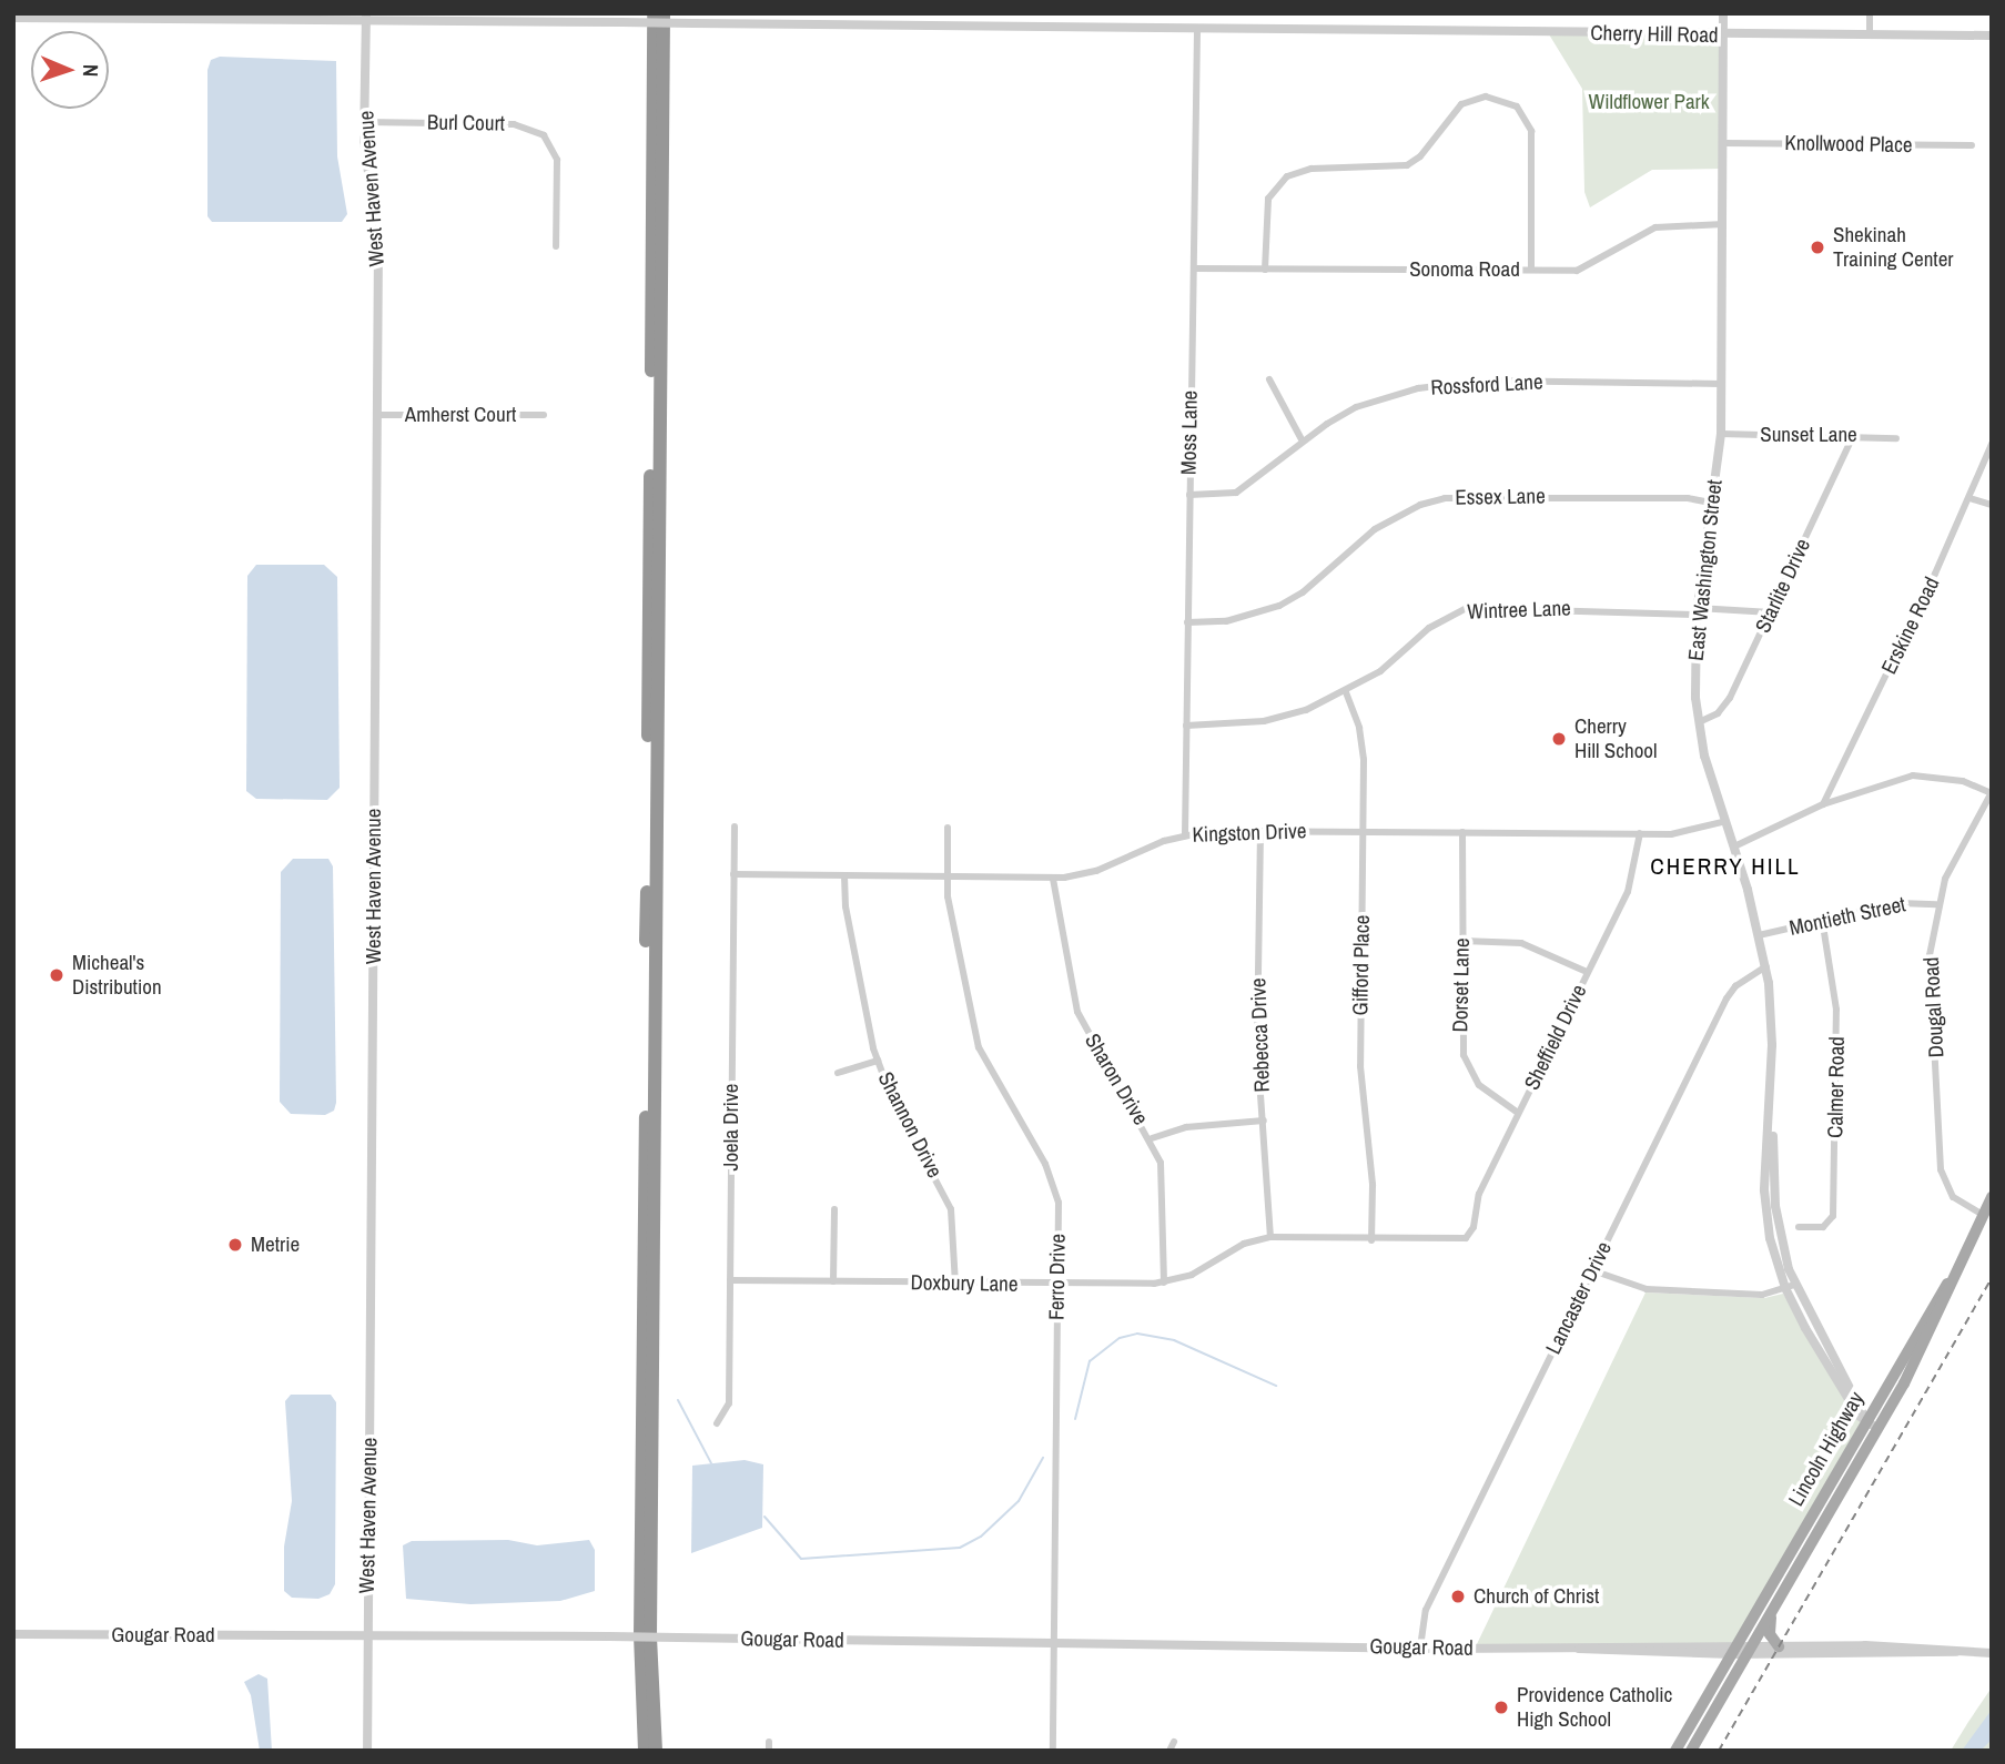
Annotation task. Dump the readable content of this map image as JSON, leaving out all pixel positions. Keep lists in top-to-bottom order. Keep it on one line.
{"streets":{"main road":["Lincoln Highway"],"street":["Cherry Hill Road","Burl Court","Knollwood Place","West Haven Avenue","Sonoma Road","Rossford Lane","Amherst Court","Moss Lane","Sunset Lane","Essex Lane","East Washington Street","Starlite Drive","Wintree Lane","Erskine Road","Kingston Drive","Montieth Street","Gifford Place","Dorset Lane","Dougal Road","Rebecca Drive","Sheffield Drive","Sharon Drive","Calmer Road","Shannon Drive","Joela Drive","Ferro Drive","Doxbury Lane","Lancaster Drive","Gougar Road"]},"crossings":[["Cherry Hill Road","West Haven Avenue"],["Cherry Hill Road","Moss Lane"],["Cherry Hill Road","East Washington Street"],["Burl Court","West Haven Avenue"],["Knollwood Place","East Washington Street"],["West Haven Avenue","Amherst Court"],["West Haven Avenue","Gougar Road"],["Sonoma Road","Moss Lane"],["Sonoma Road","East Washington Street"],["Rossford Lane","Moss Lane"],["Rossford Lane","East Washington Street"],["Moss Lane","Essex Lane"],["Moss Lane","Wintree Lane"],["Moss Lane","Kingston Drive"],["Sunset Lane","East Washington Street"],["Sunset Lane","Starlite Drive"],["Essex Lane","East Washington Street"],["East Washington Street","Starlite Drive"],["East Washington Street","Wintree Lane"],["East Washington Street","Kingston Drive"],["East Washington Street","Montieth Street"],["East Washington Street","Lancaster Drive"],["East Washington Street","Lincoln Highway"],["Starlite Drive","Wintree Lane"],["Wintree Lane","Gifford Place"],["Kingston Drive","Gifford Place"],["Kingston Drive","Dorset Lane"],["Kingston Drive","Rebecca Drive"],["Kingston Drive","Sheffield Drive"],["Kingston Drive","Sharon Drive"],["Kingston Drive","Shannon Drive"],["Kingston Drive","Joela Drive"],["Kingston Drive","Ferro Drive"],["Montieth Street","Dougal Road"],["Montieth Street","Calmer Road"],["Gifford Place","Doxbury Lane"],["Dorset Lane","Sheffield Drive"],["Dougal Road","Lincoln Highway"],["Rebecca Drive","Doxbury Lane"],["Sheffield Drive","Doxbury Lane"],["Sharon Drive","Doxbury Lane"],["Shannon Drive","Doxbury Lane"],["Joela Drive","Doxbury Lane"],["Ferro Drive","Doxbury Lane"],["Ferro Drive","Gougar Road"],["Lancaster Drive","Gougar Road"],["Lincoln Highway","Gougar Road"]],"districts":["CHERRY HILL"],"parks":["Wildflower Park"],"places":["Shekinah Training Center","Cherry Hill School","Micheal's Distribution","Metrie","Church of Christ","Providence Catholic High School"],"north":"right"}
